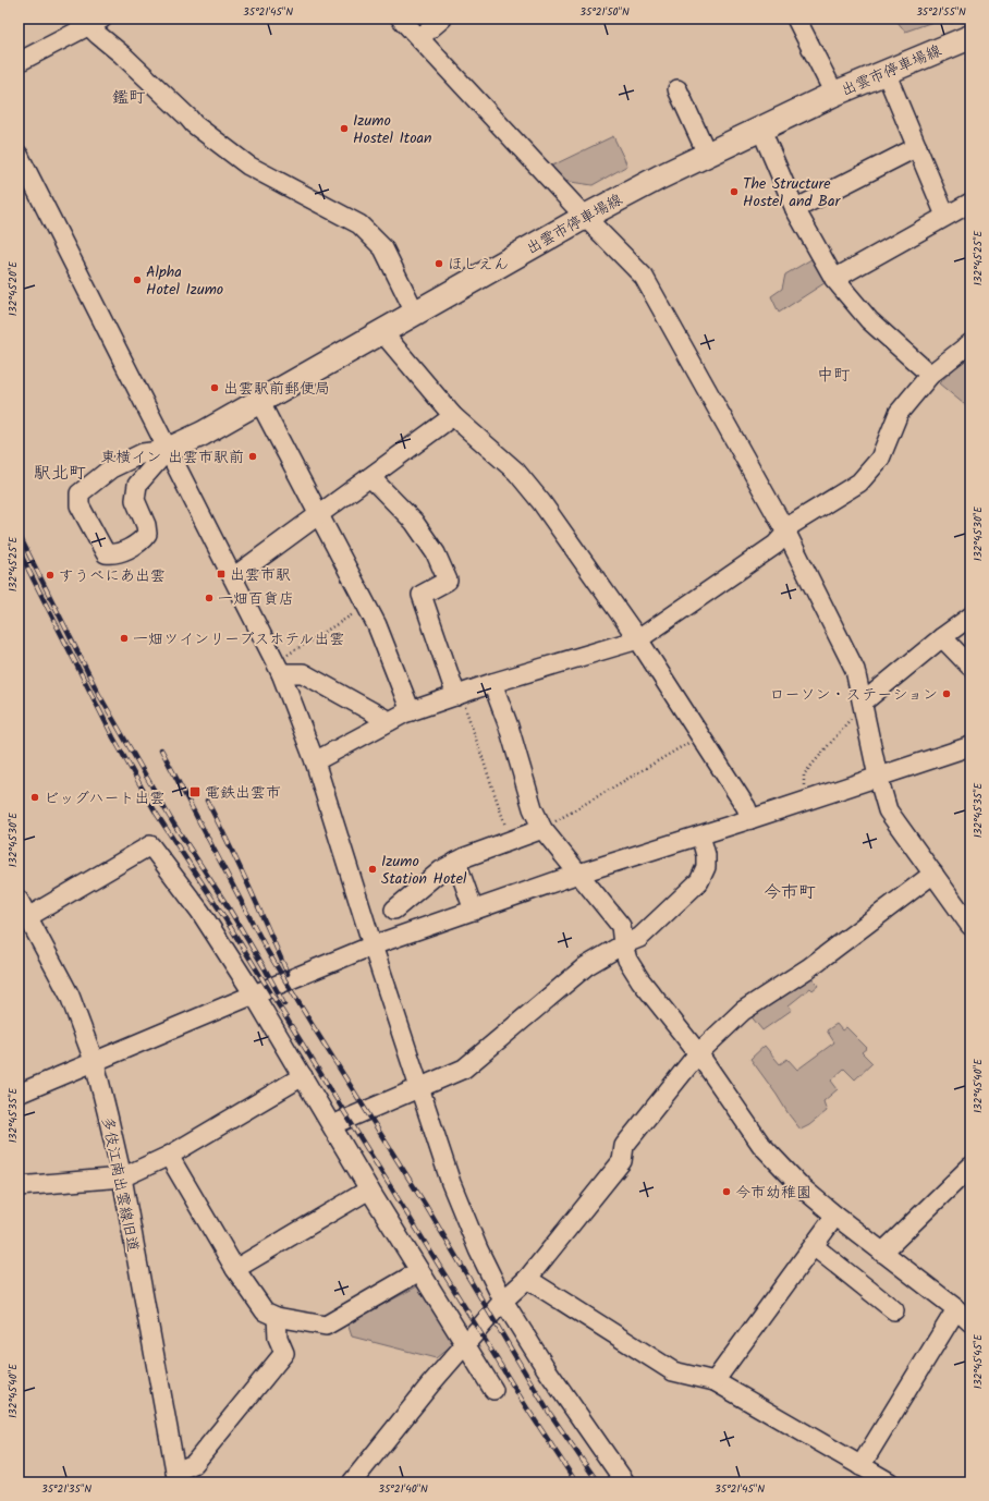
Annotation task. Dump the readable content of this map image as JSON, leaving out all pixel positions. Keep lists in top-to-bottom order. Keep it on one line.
{"streets":{"main road":["出雲市停車場線"],"street":["多伎江南出雲線旧道"]},"districts":["鑑町","中町","駅北町","今市町"],"places":{"other":["Izumo Hostel Itoan","The Structure Hostel and Bar","ほしえん","Alpha Hotel Izumo","出雲駅前郵便局","東横イン 出雲市駅前","すうべにあ出雲","一畑百貨店","一畑ツインリーブスホテル出雲","ローソン・ステーション","ビッグハート出雲","Izumo Station Hotel","今市幼稚園"],"transit":["出雲市駅","電鉄出雲市"]},"coordinates":["35°21'45\"N","35°21'50\"N","35°21'55\"N","132°45'25\"E","132°45'20\"E","132°45'30\"E","132°45'35\"E","132°45'40\"E","132°45'45\"E","35°21'35\"N","35°21'40\"N"]}
